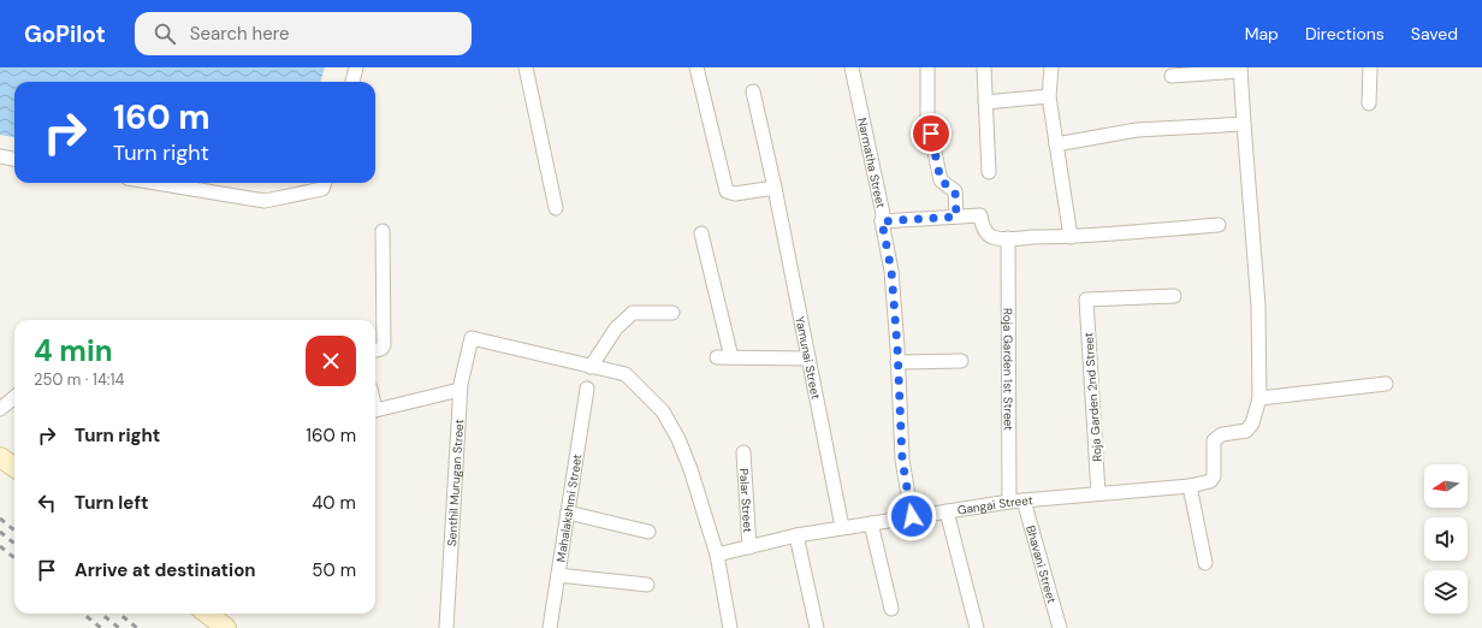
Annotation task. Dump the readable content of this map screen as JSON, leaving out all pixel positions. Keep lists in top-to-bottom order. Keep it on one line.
{"streets":{"street":["Narmatha Street","Yamunai Street","Roja Garden 1st Street","Roja Garden 2nd Street","Senthil Murugan Street","Palar Street","Gangai Street","Mahalakshmi Street","Bhavani Street"]},"crossings":[["Narmatha Street","Gangai Street"],["Yamunai Street","Gangai Street"],["Roja Garden 1st Street","Gangai Street"],["Roja Garden 1st Street","Bhavani Street"],["Roja Garden 2nd Street","Gangai Street"],["Palar Street","Gangai Street"],["Gangai Street","Bhavani Street"]],"north":"left","page":{"header":"GoPilot","search":"Search here","nav":["Map","Directions","Saved"],"turn":["160 m","Turn right"],"heading":["4 min","250 m · 14:14"],"list":[{"name":"Turn right","value":"160 m"},{"name":"Turn left","value":"40 m"},{"name":"Arrive at destination","value":"50 m"}]}}
